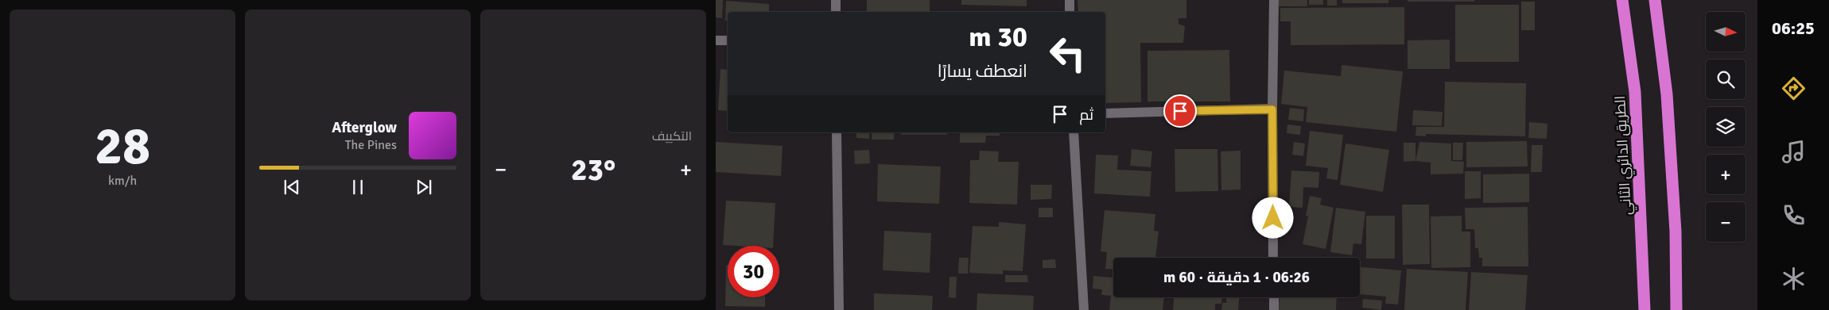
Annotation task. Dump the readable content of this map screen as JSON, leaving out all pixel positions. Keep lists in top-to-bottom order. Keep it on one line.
{"streets":{"highway":["الطريق الدائري الثاني"]},"north":"right","page":{"tabs":"06:25","tile":["التكييف",["28","km/h"]],"map_buttons":["+","−"],"turn":["30 m","انعطف يسارًا"],"then":"ثم","song":["Afterglow","The Pines"],"heat":["−","23°","+"],"limit":"30","trip":"06:26 · 1 دقيقة · 60 m"}}
